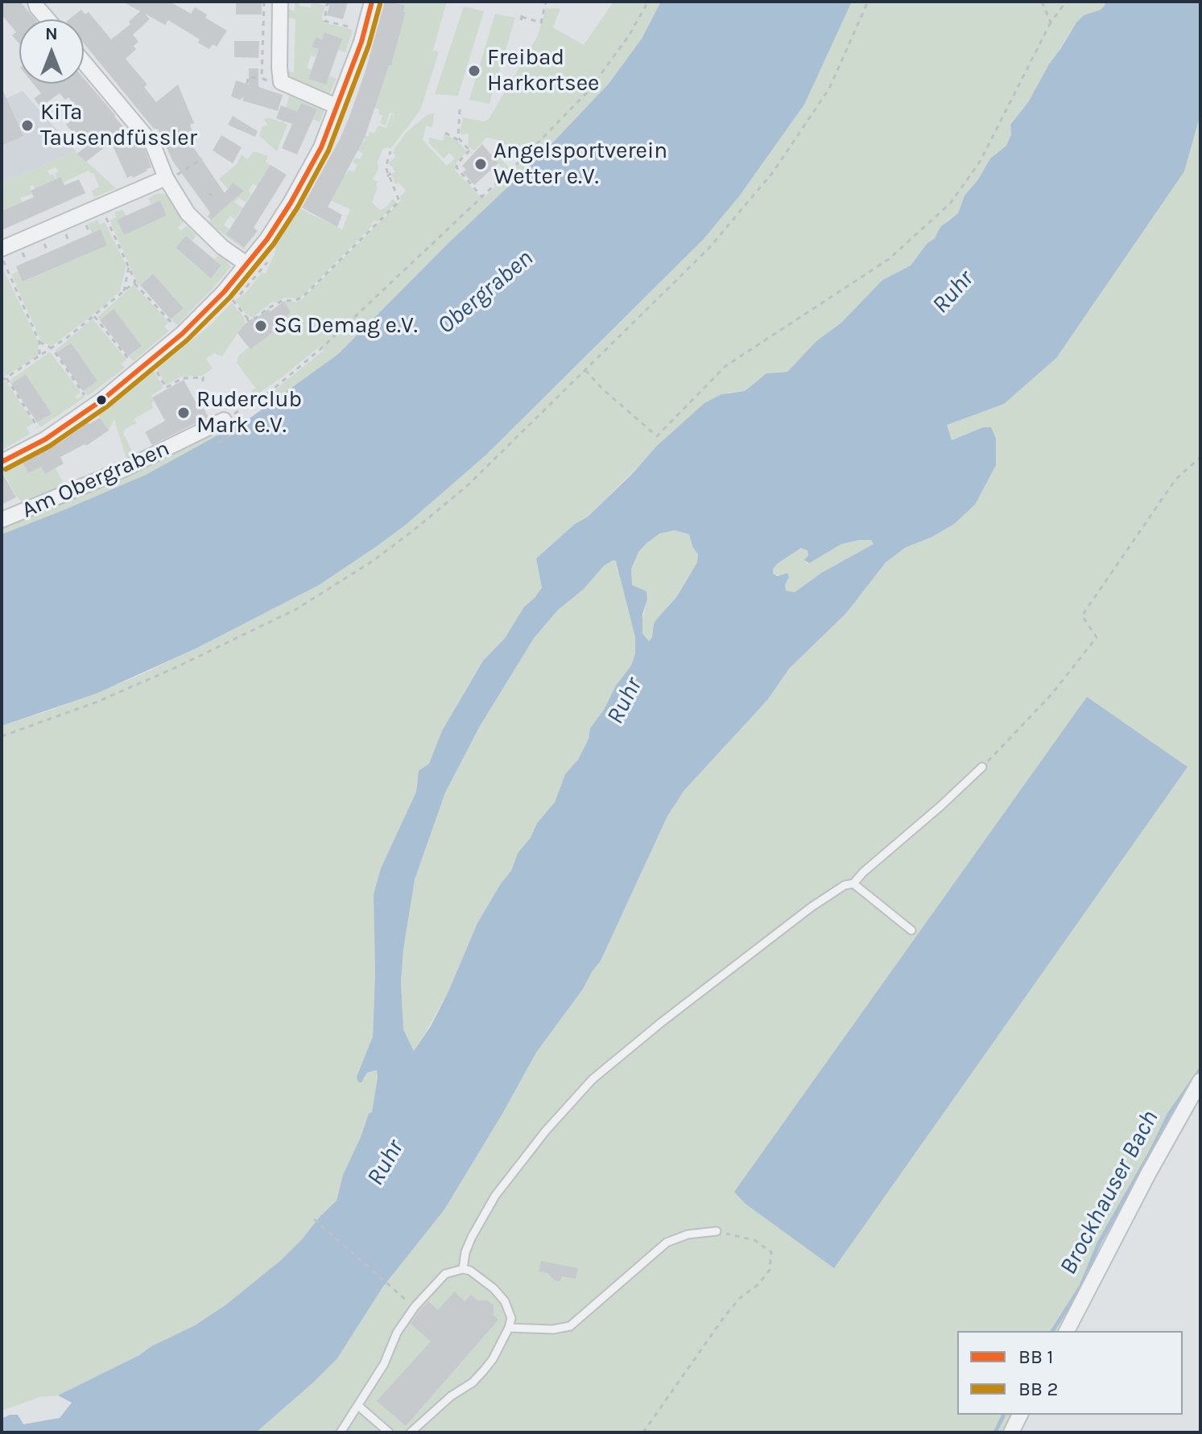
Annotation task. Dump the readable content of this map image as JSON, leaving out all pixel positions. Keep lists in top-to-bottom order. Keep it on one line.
{"streets":{"street":["Am Obergraben"]},"water":["Obergraben","Ruhr","Brockhauser Bach"],"places":["Freibad Harkortsee","KiTa Tausendfüssler","Angelsportverein Wetter e.V.","SG Demag e.V.","Ruderclub Mark e.V."],"legend":["BB 1","BB 2"],"north":"top"}
